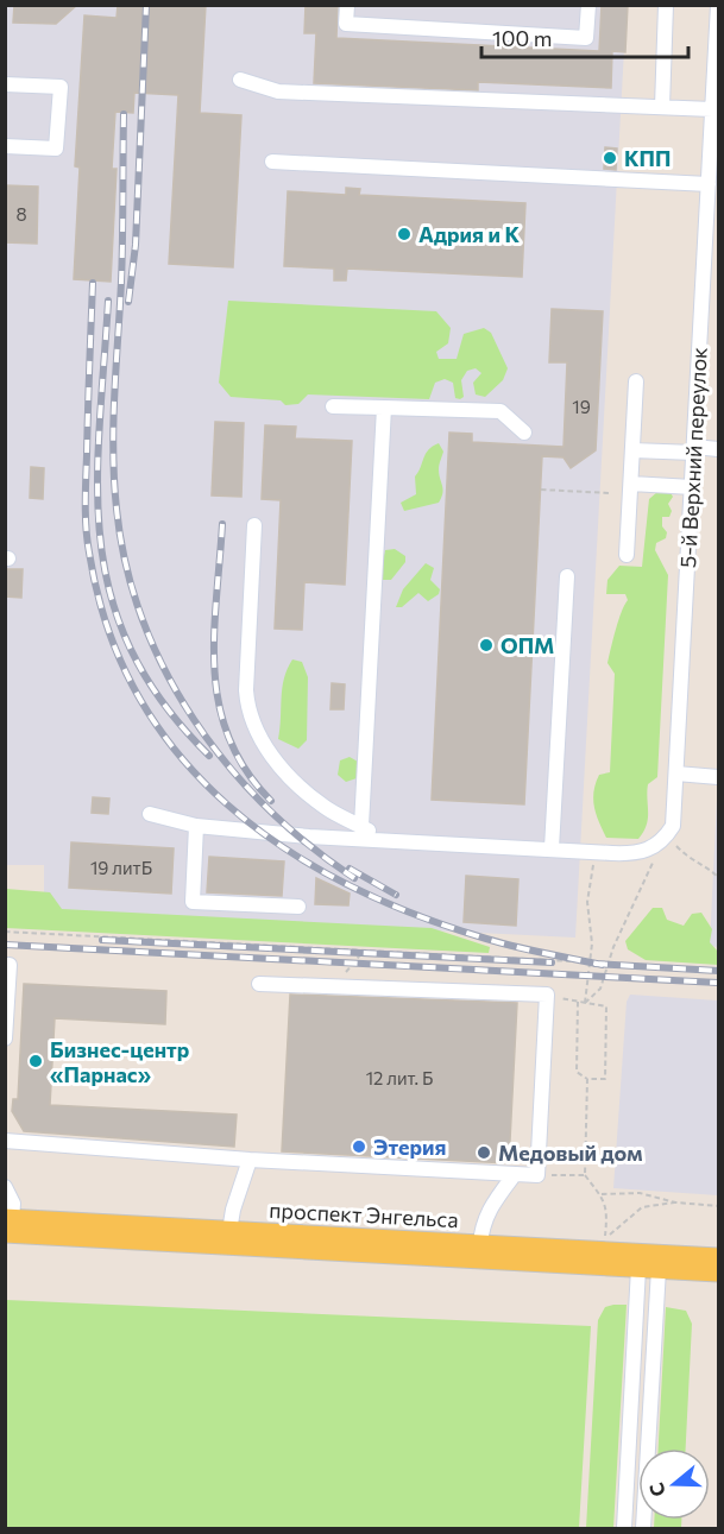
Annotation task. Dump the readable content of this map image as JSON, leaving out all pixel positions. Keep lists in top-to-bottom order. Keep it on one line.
{"streets":{"main road":["проспект Энгельса"],"street":["5-й Верхний переулок"]},"places":["КПП","Адрия и К","ОПМ","Бизнес-центр «Парнас»","Этерия","Медовый дом"],"house_numbers":["8","19","19 литБ","12 лит. Б"],"scale_bar":"100 m","north":"left"}
